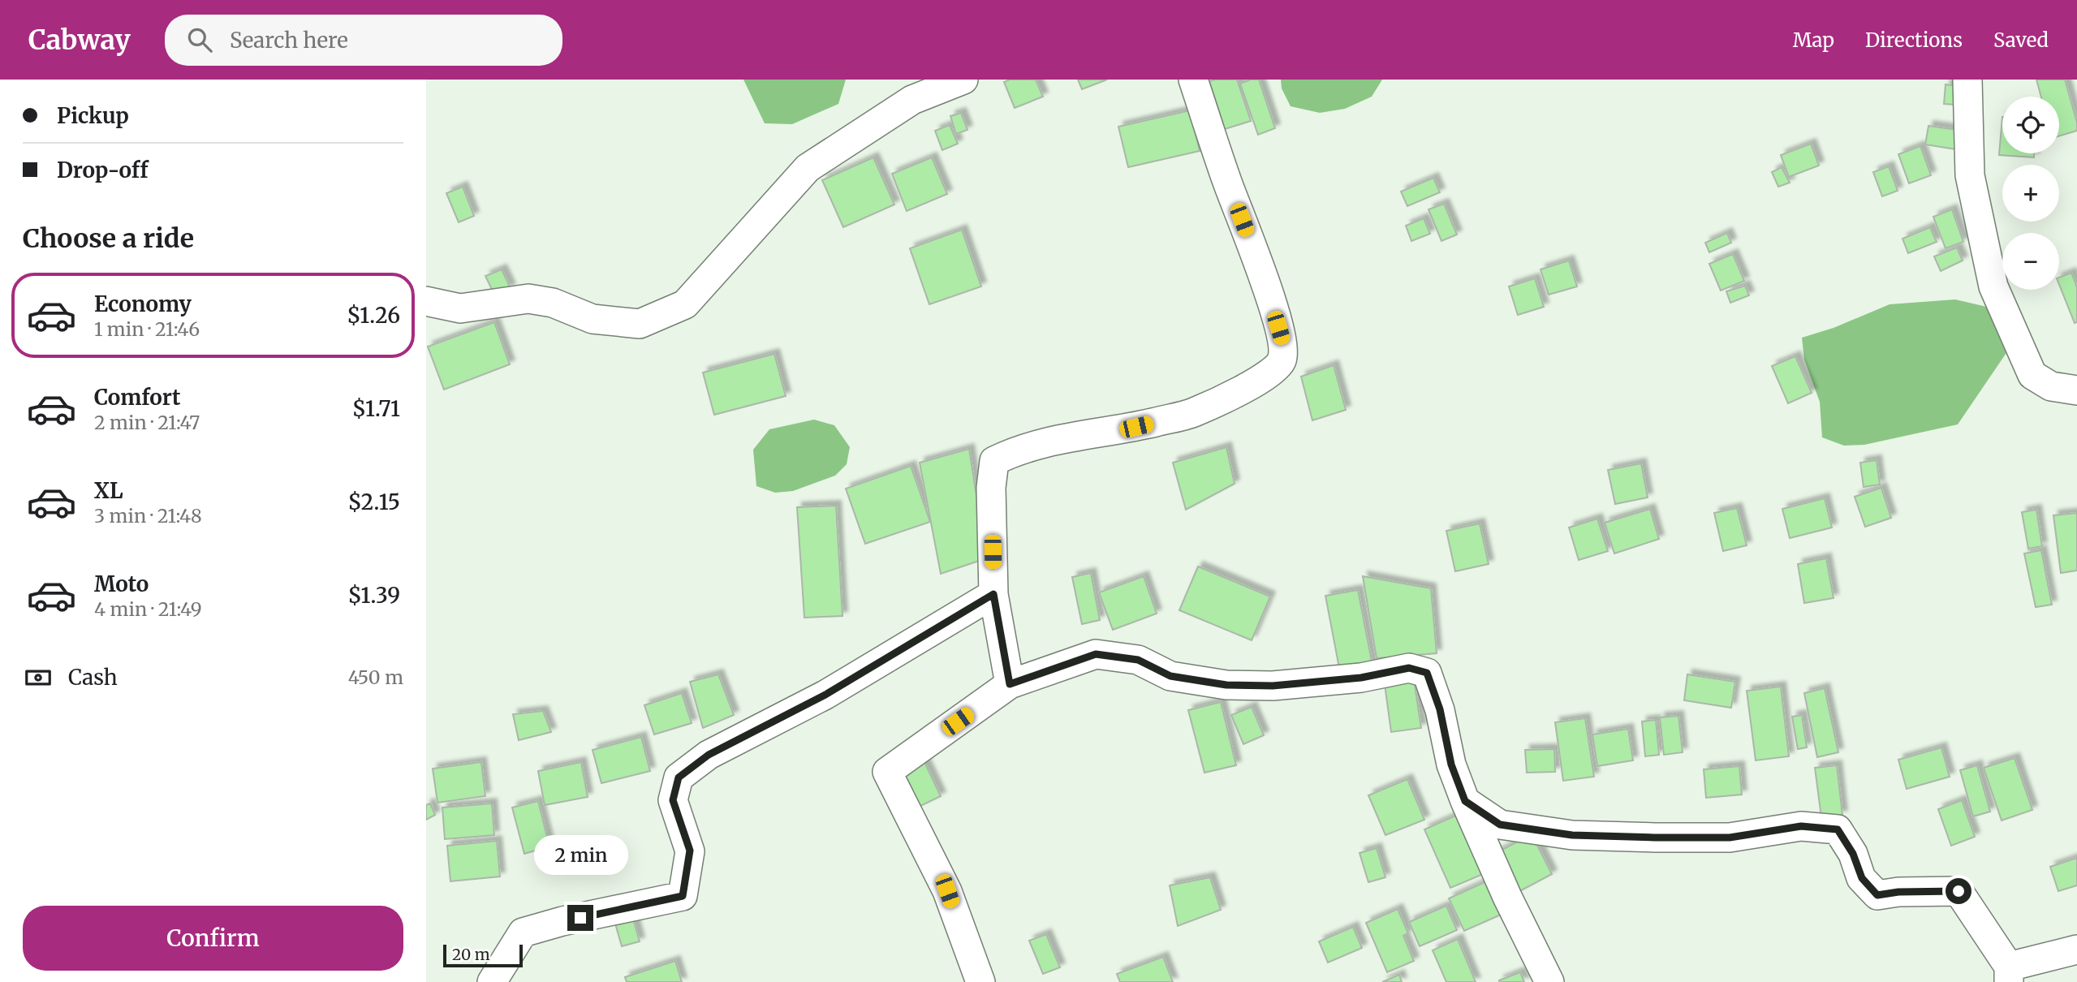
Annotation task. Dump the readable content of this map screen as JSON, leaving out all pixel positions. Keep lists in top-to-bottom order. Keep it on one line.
{"scale_bar":"20 m","page":{"header":"Cabway","search":"Search here","nav":["Map","Directions","Saved"],"banner":["Pickup","Drop-off"],"map_buttons":["+","−"],"heading":"Choose a ride","list":[{"name":"Economy","note":"1 min · 21:46","value":"$1.26"},{"name":"Comfort","note":"2 min · 21:47","value":"$1.71"},{"name":"XL","note":"3 min · 21:48","value":"$2.15"},{"name":"Moto","note":"4 min · 21:49","value":"$1.39"}],"pay":["Cash","450 m"],"bubble":"2 min","buttons":"Confirm","scale":"20 m"}}
